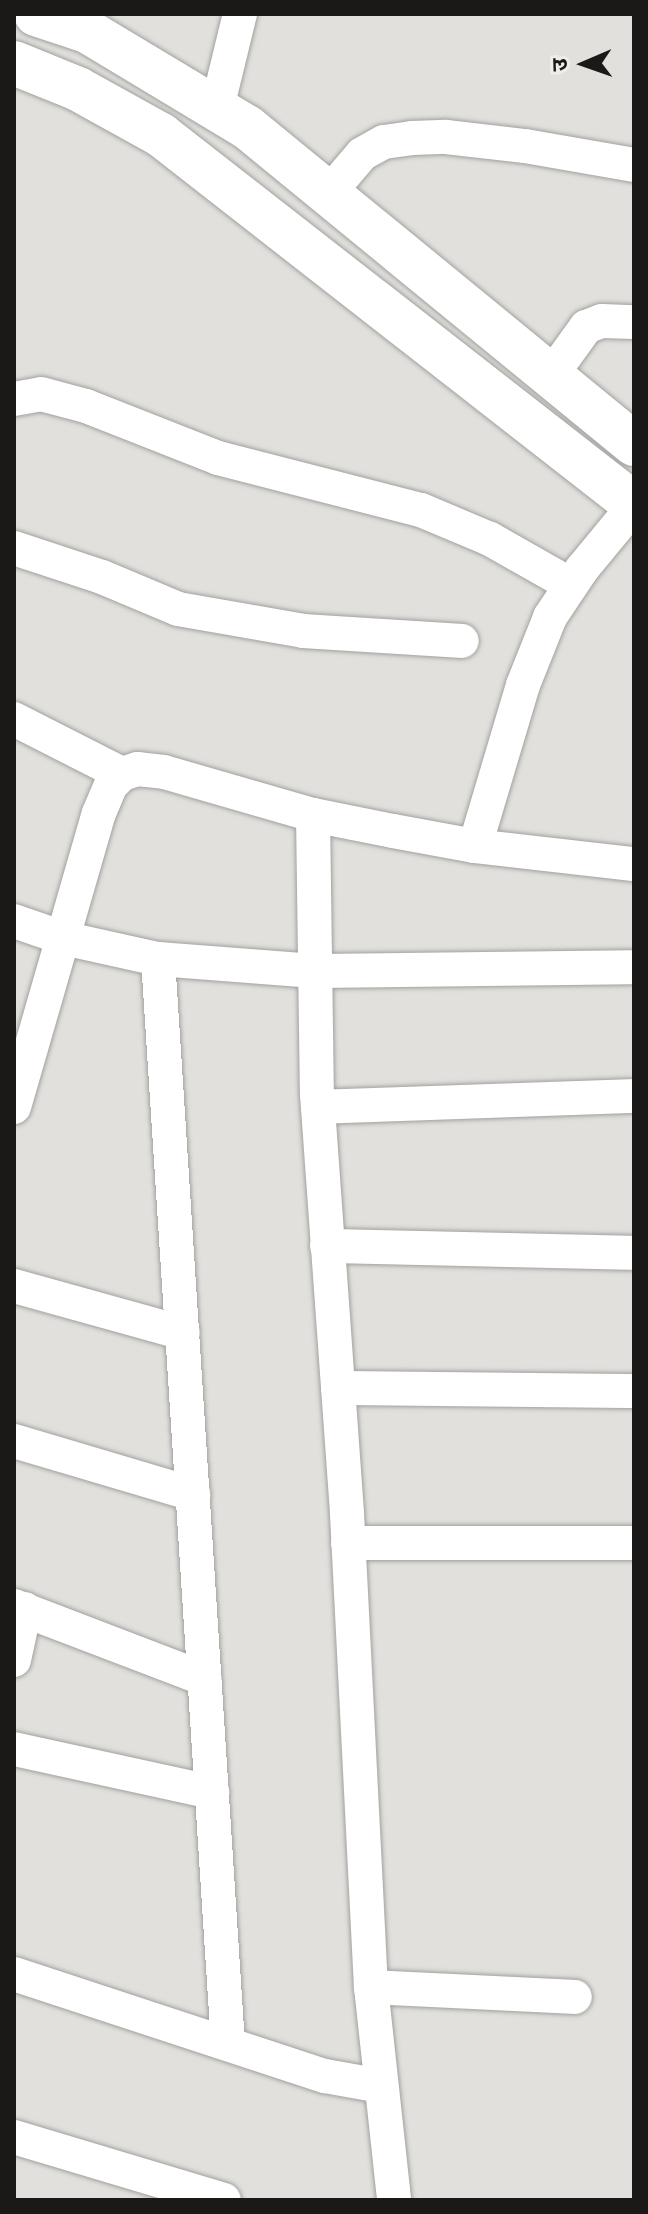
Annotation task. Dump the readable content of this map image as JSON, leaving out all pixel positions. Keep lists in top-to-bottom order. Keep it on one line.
{"north":"left"}
